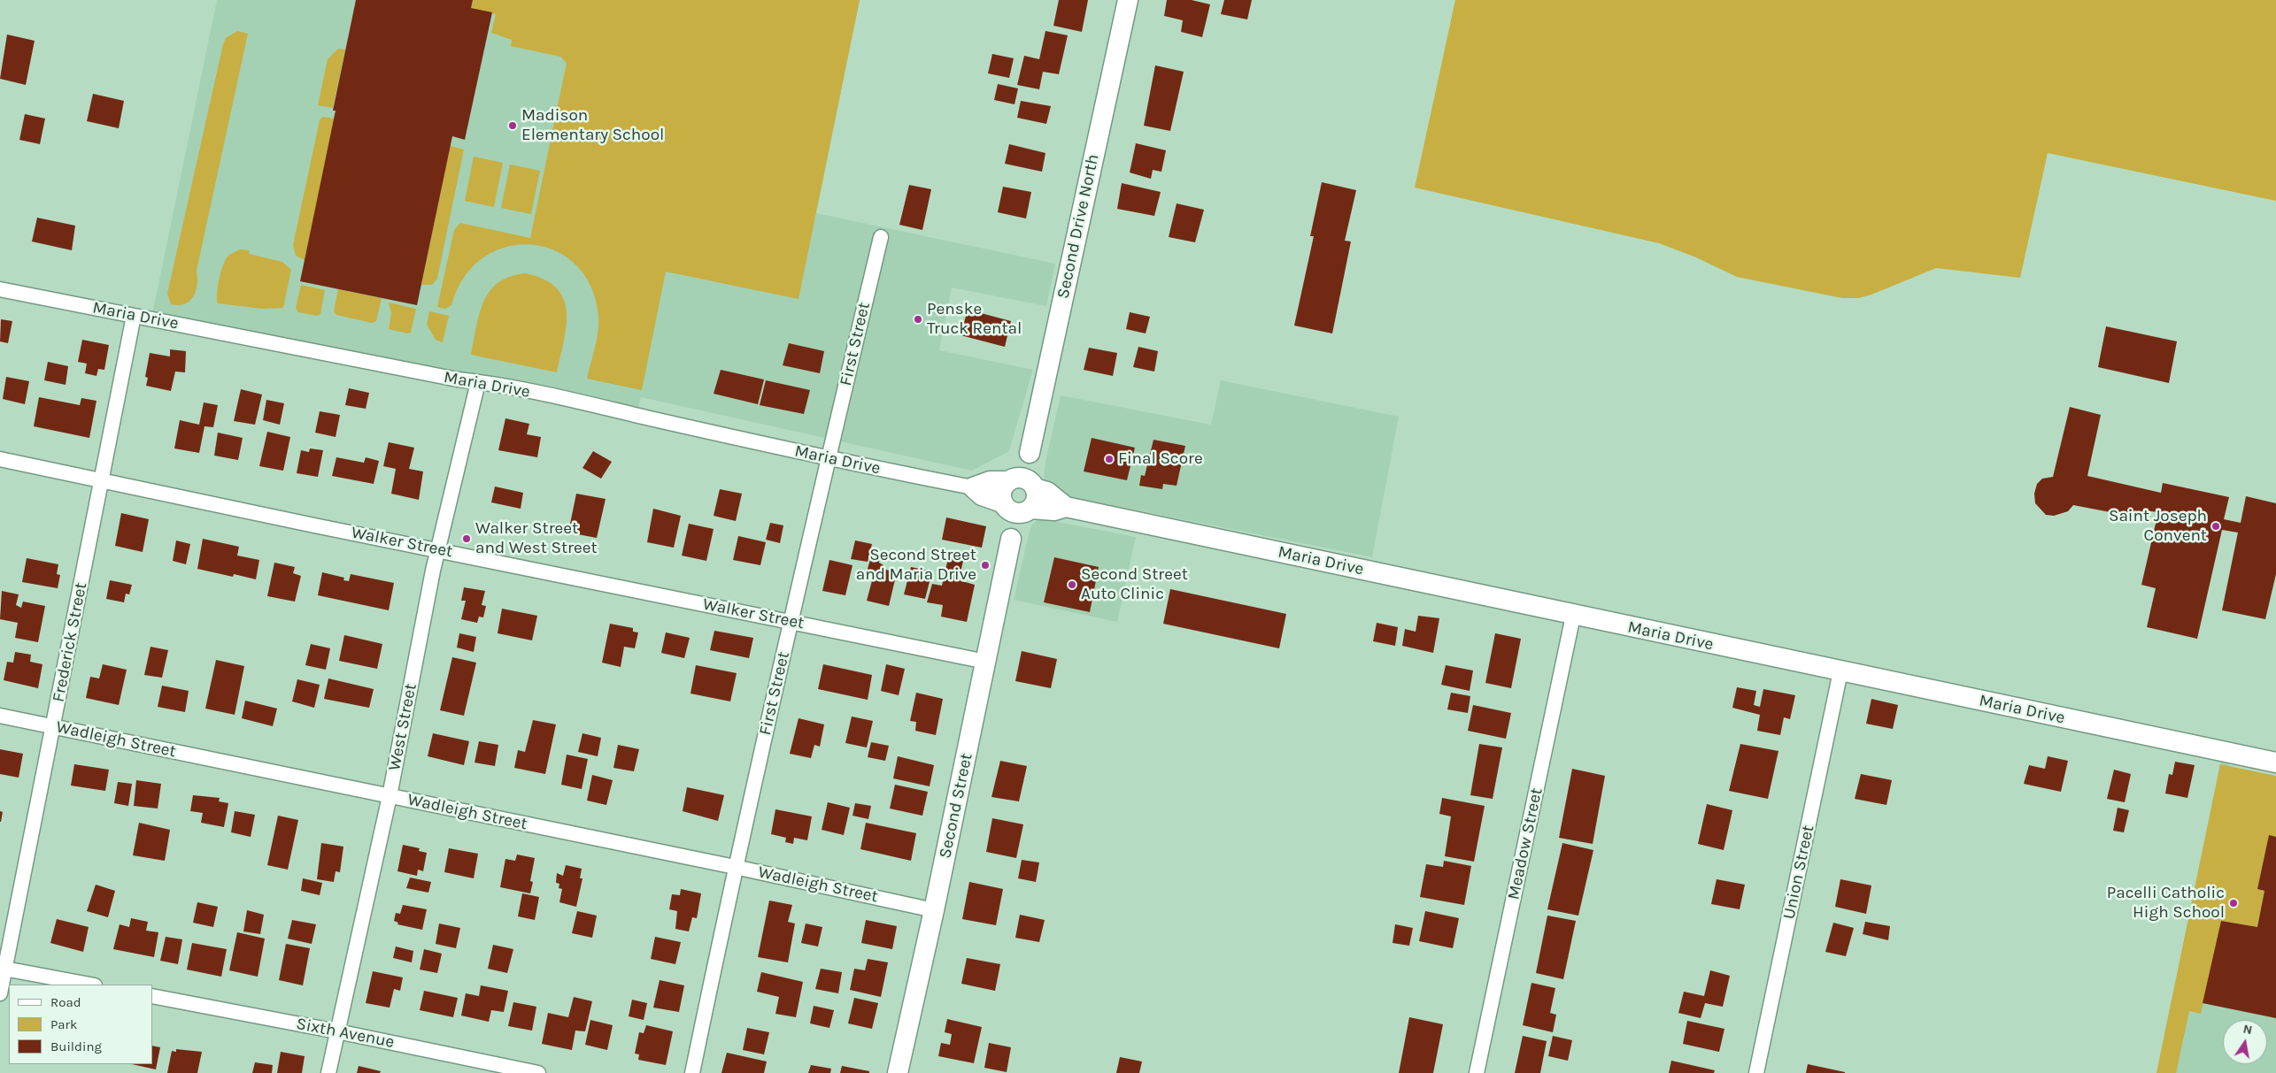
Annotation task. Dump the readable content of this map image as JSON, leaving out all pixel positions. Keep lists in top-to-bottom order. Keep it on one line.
{"streets":{"street":["Second Drive North","Maria Drive","First Street","Walker Street","Frederick Street","West Street","Wadleigh Street","Second Street","Meadow Street","Union Street","Sixth Avenue"]},"crossings":[["Maria Drive","First Street"],["Maria Drive","Frederick Street"],["Maria Drive","West Street"],["Maria Drive","Meadow Street"],["Maria Drive","Union Street"],["First Street","Walker Street"],["First Street","Wadleigh Street"],["Walker Street","Frederick Street"],["Walker Street","West Street"],["Walker Street","Second Street"],["Frederick Street","Wadleigh Street"],["West Street","Wadleigh Street"],["West Street","Sixth Avenue"],["Wadleigh Street","Second Street"]],"places":["Madison Elementary School","Penske Truck Rental","Final Score","Saint Joseph Convent","Walker Street and West Street","Second Street and Maria Drive","Second Street Auto Clinic","Pacelli Catholic High School"],"legend":["Road","Park","Building"],"north":"top"}
